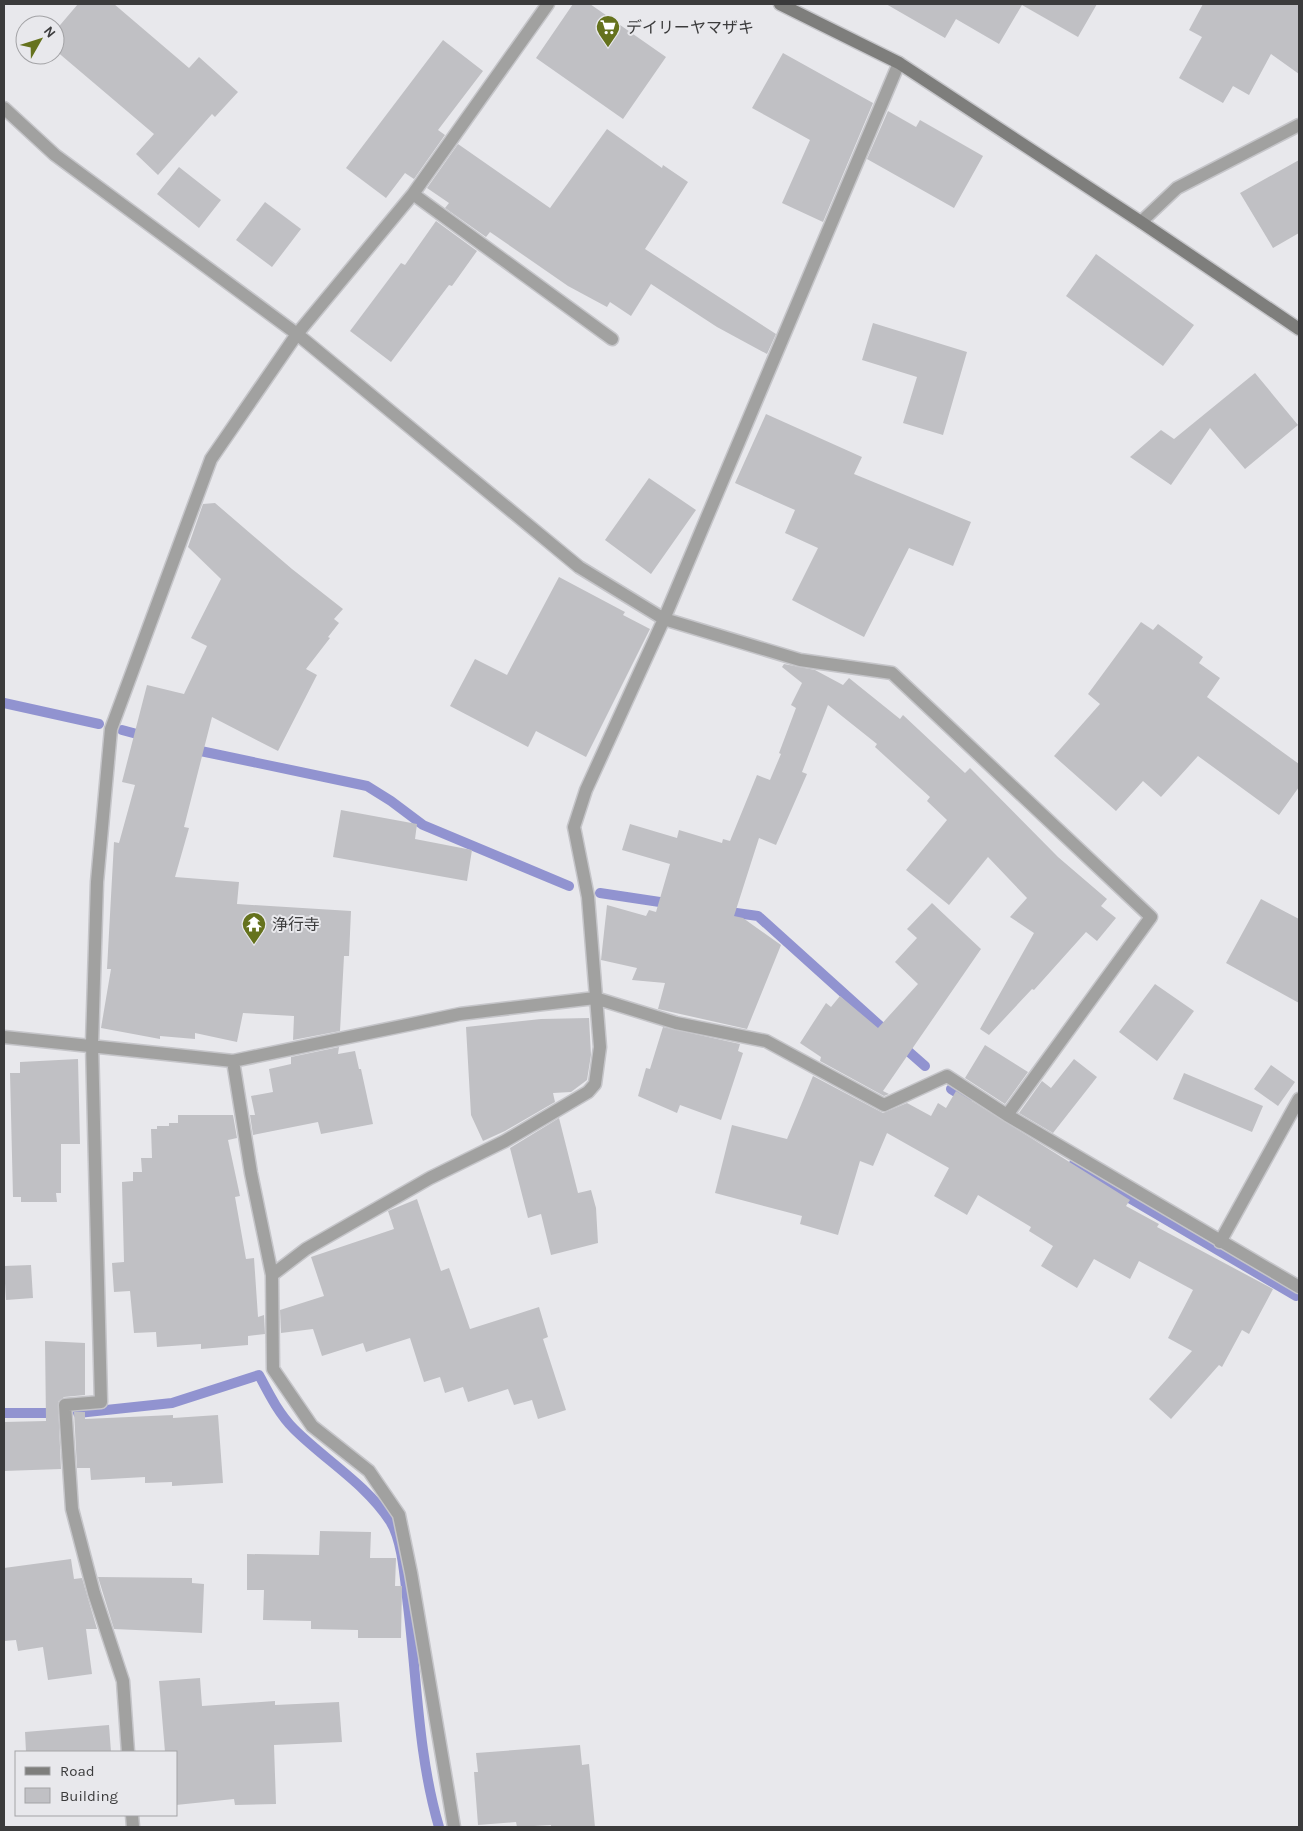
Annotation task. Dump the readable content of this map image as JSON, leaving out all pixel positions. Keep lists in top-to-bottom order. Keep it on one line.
{"places":{"supermarket":["デイリーヤマザキ"],"temple":["浄行寺"]},"legend":["Road","Building"],"north":"top right"}
